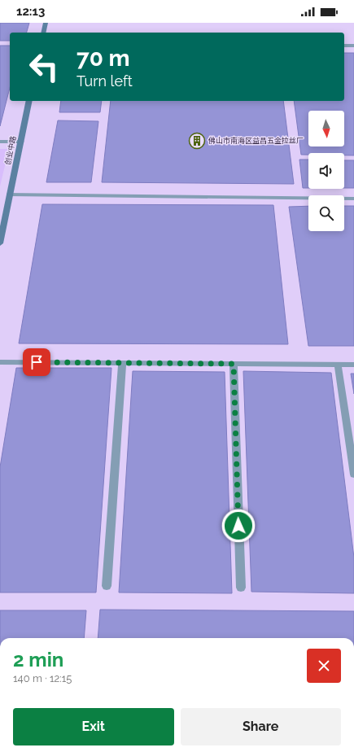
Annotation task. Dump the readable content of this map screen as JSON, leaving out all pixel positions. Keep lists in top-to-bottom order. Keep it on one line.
{"streets":{"street":["创业中路"]},"places":{"building":["佛山市南海区益昌五金拉丝厂"]},"north":"bottom","page":{"status":"12:13","turn":["70 m","Turn left"],"heading":["2 min","140 m · 12:15"],"buttons":["Exit","Share"]}}
